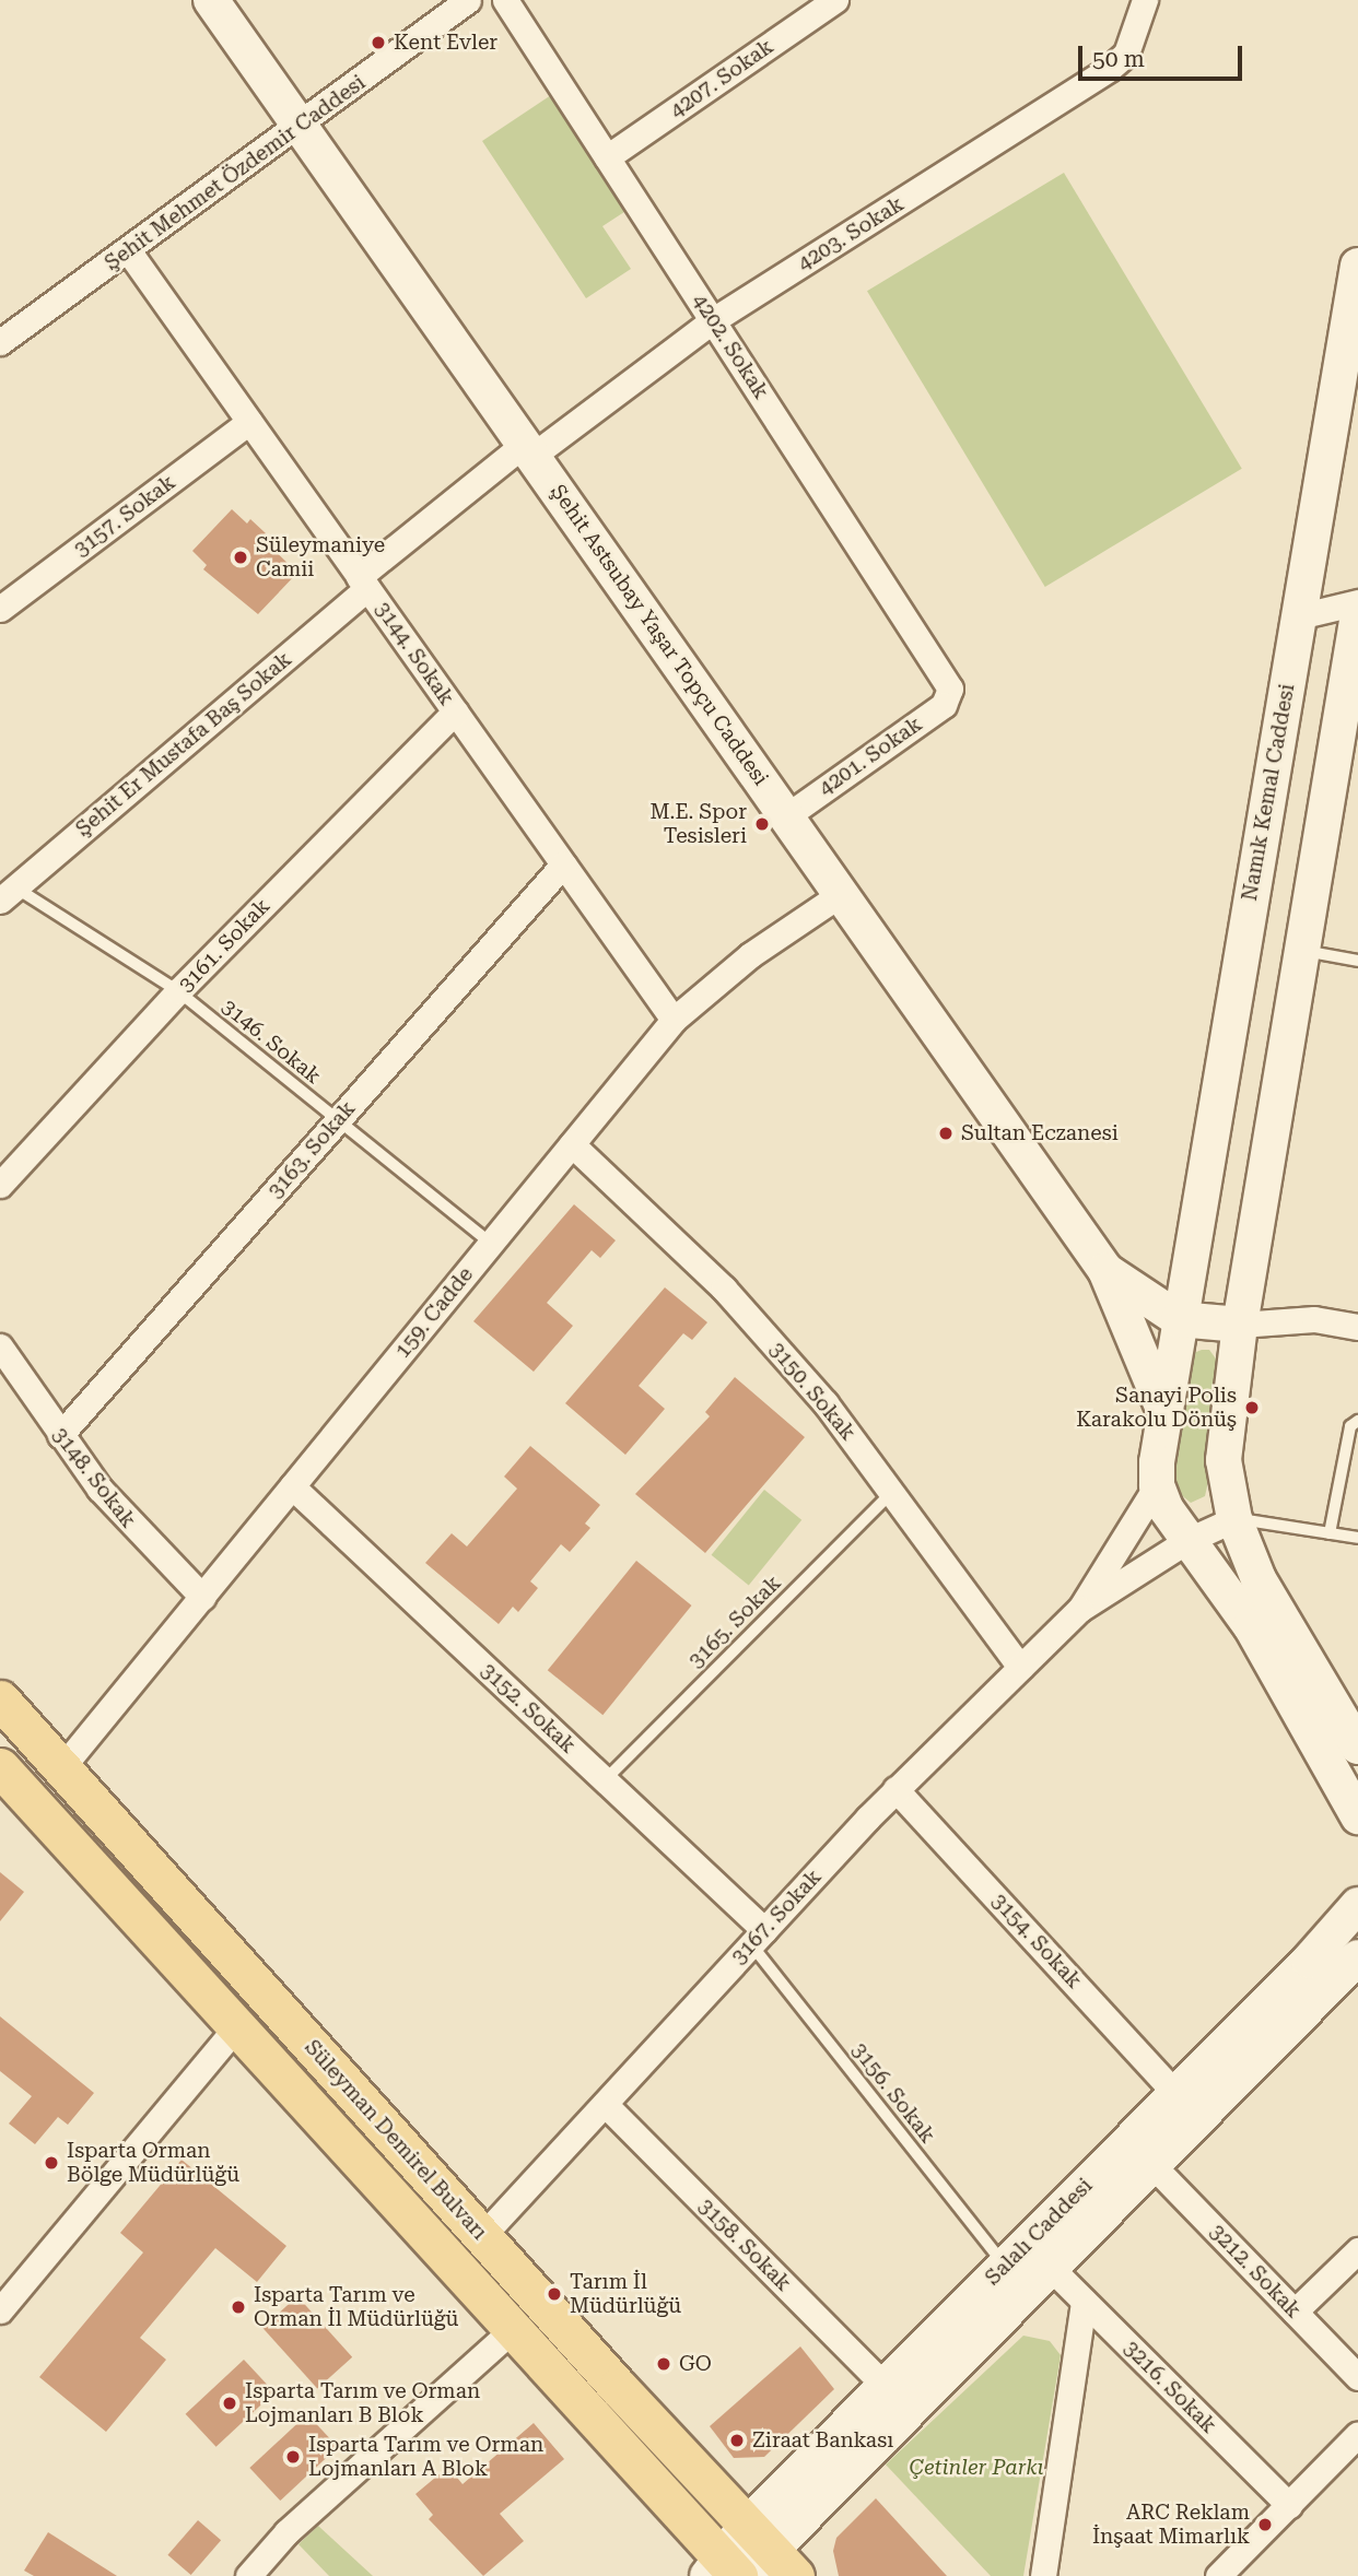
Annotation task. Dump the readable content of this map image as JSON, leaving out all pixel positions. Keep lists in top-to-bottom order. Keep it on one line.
{"streets":{"main road":["Süleyman Demirel Bulvarı"],"street":["4207. Sokak","Şehit Mehmet Özdemir Caddesi","4203. Sokak","4202. Sokak","3157. Sokak","Şehit Astsubay Yaşar Topçu Caddesi","3144. Sokak","Şehit Er Mustafa Baş Sokak","4201. Sokak","Namık Kemal Caddesi","3161. Sokak","3163. Sokak","159. Cadde","3150. Sokak","3148. Sokak","3152. Sokak","3167. Sokak","3154. Sokak","Salalı Caddesi","3158. Sokak","3212. Sokak","3216. Sokak"],"lane":["3146. Sokak","3165. Sokak","3156. Sokak"]},"crossings":[["4207. Sokak","4202. Sokak"],["Şehit Mehmet Özdemir Caddesi","Şehit Astsubay Yaşar Topçu Caddesi"],["Şehit Mehmet Özdemir Caddesi","3144. Sokak"],["4203. Sokak","4202. Sokak"],["4203. Sokak","Şehit Astsubay Yaşar Topçu Caddesi"],["4203. Sokak","Şehit Er Mustafa Baş Sokak"],["4202. Sokak","4201. Sokak"],["3157. Sokak","3144. Sokak"],["Şehit Astsubay Yaşar Topçu Caddesi","Şehit Er Mustafa Baş Sokak"],["Şehit Astsubay Yaşar Topçu Caddesi","4201. Sokak"],["Şehit Astsubay Yaşar Topçu Caddesi","Namık Kemal Caddesi"],["Şehit Astsubay Yaşar Topçu Caddesi","159. Cadde"],["Şehit Astsubay Yaşar Topçu Caddesi","3167. Sokak"],["3144. Sokak","Şehit Er Mustafa Baş Sokak"],["3144. Sokak","3161. Sokak"],["3144. Sokak","3163. Sokak"],["3144. Sokak","159. Cadde"],["Şehit Er Mustafa Baş Sokak","3146. Sokak"],["3161. Sokak","3146. Sokak"],["3146. Sokak","3163. Sokak"],["3146. Sokak","159. Cadde"],["3163. Sokak","3148. Sokak"],["159. Cadde","3150. Sokak"],["159. Cadde","3148. Sokak"],["159. Cadde","3152. Sokak"],["159. Cadde","Süleyman Demirel Bulvarı"],["3150. Sokak","3165. Sokak"],["3150. Sokak","3167. Sokak"],["3165. Sokak","3152. Sokak"],["3152. Sokak","3167. Sokak"],["3152. Sokak","3156. Sokak"],["3167. Sokak","3154. Sokak"],["3167. Sokak","3156. Sokak"],["3167. Sokak","Süleyman Demirel Bulvarı"],["3167. Sokak","3158. Sokak"],["3154. Sokak","Salalı Caddesi"],["3156. Sokak","Salalı Caddesi"],["Süleyman Demirel Bulvarı","Salalı Caddesi"],["Salalı Caddesi","3158. Sokak"],["Salalı Caddesi","3212. Sokak"],["Salalı Caddesi","3216. Sokak"]],"parks":["Çetinler Parkı"],"places":["Kent Evler","Süleymaniye Camii","M.E. Spor Tesisleri","Sultan Eczanesi","Sanayi Polis Karakolu Dönüş","Isparta Orman Bölge Müdürlüğü","Tarım İl Müdürlüğü","Isparta Tarım ve Orman İl Müdürlüğü","GO","Isparta Tarım ve Orman Lojmanları B Blok","Ziraat Bankası","Isparta Tarım ve Orman Lojmanları A Blok","ARC Reklam İnşaat Mimarlık"],"scale_bar":"50 m"}
